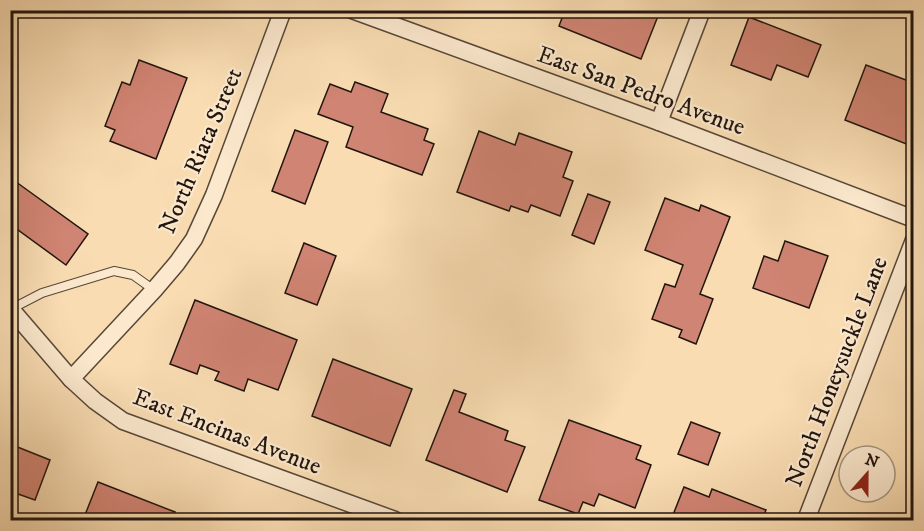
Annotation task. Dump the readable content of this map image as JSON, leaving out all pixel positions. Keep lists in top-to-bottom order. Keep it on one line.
{"streets":{"street":["East San Pedro Avenue","North Riata Street","North Honeysuckle Lane","East Encinas Avenue"]},"crossings":[["North Riata Street","East Encinas Avenue"]],"north":"top"}
